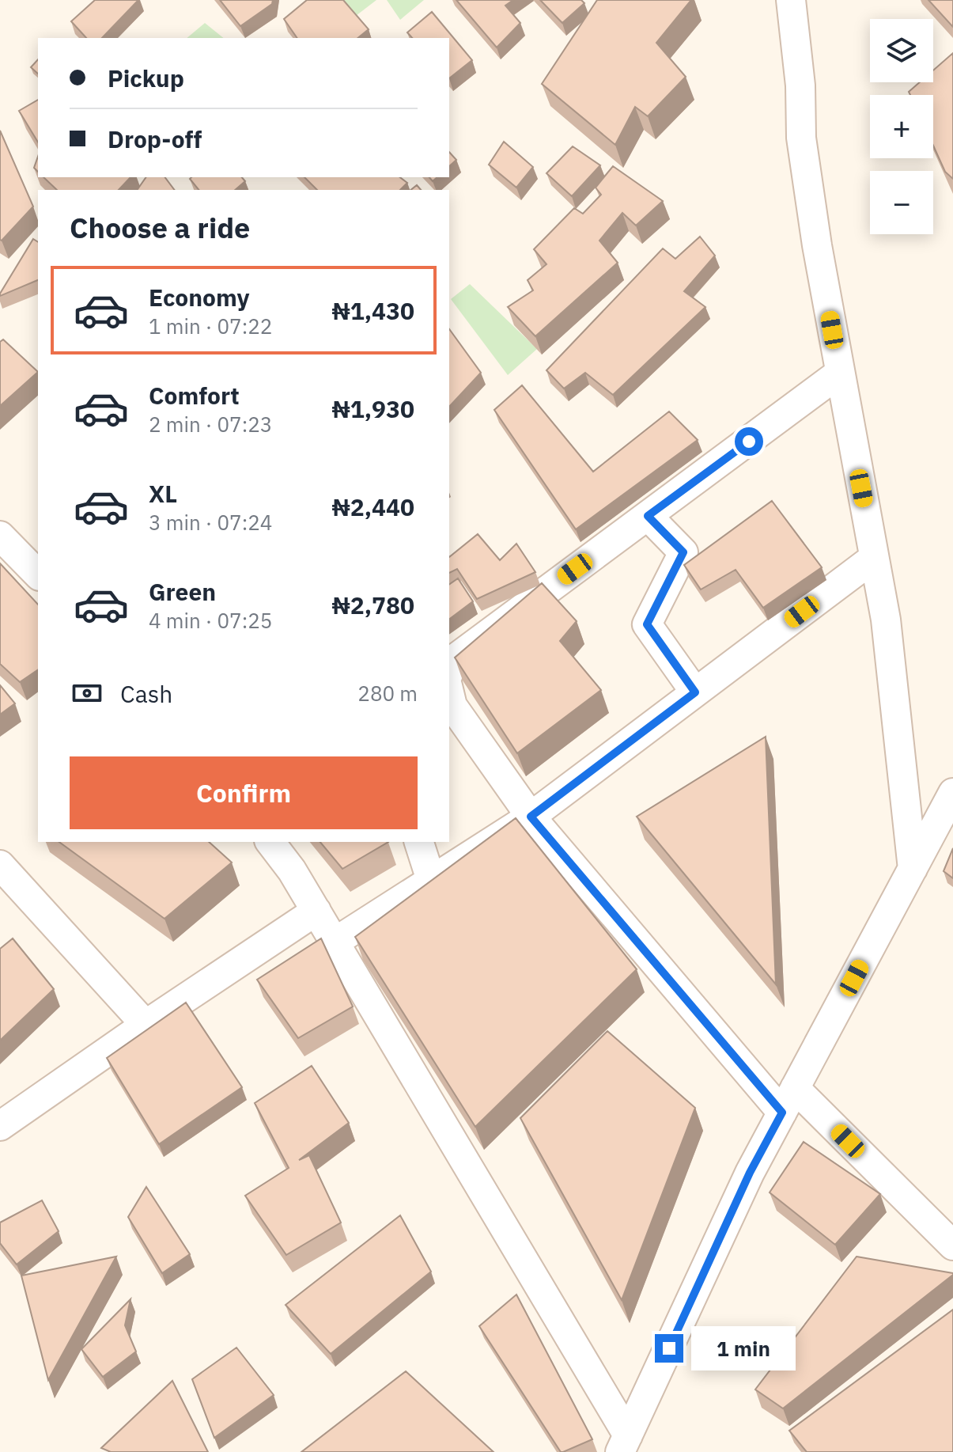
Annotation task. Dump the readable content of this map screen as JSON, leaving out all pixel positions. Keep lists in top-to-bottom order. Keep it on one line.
{"page":{"map_buttons":["+","−"],"banner":["Pickup","Drop-off"],"heading":"Choose a ride","list":[{"name":"Economy","note":"1 min · 07:22","value":"₦1,430"},{"name":"Comfort","note":"2 min · 07:23","value":"₦1,930"},{"name":"XL","note":"3 min · 07:24","value":"₦2,440"},{"name":"Green","note":"4 min · 07:25","value":"₦2,780"}],"pay":["Cash","280 m"],"buttons":"Confirm","bubble":"1 min"}}
